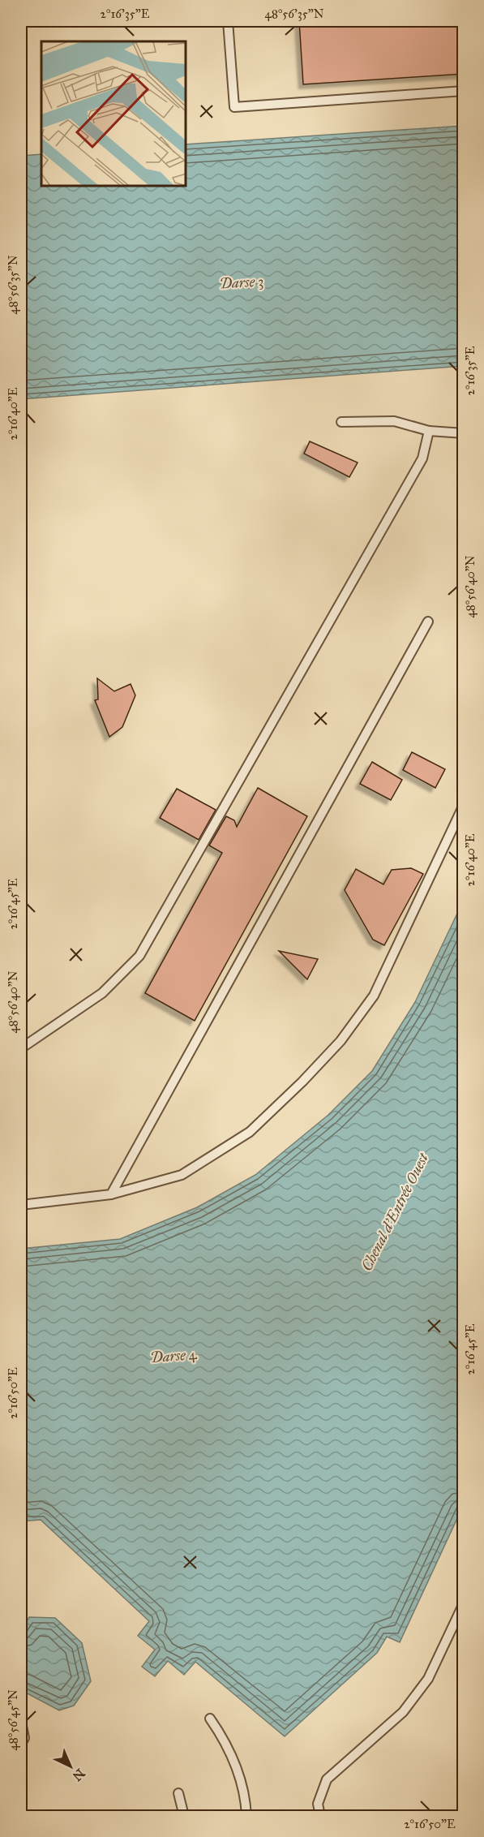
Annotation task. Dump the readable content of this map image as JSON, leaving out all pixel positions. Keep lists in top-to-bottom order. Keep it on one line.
{"water":["Darse 3","Chenal d'Entrée Ouest","Darse 4"],"north":"bottom right","coordinates":["2°16'35\"E","48°56'35\"N","2°16'40\"E","48°56'40\"N","2°16'45\"E","2°16'50\"E","48°56'45\"N"]}
